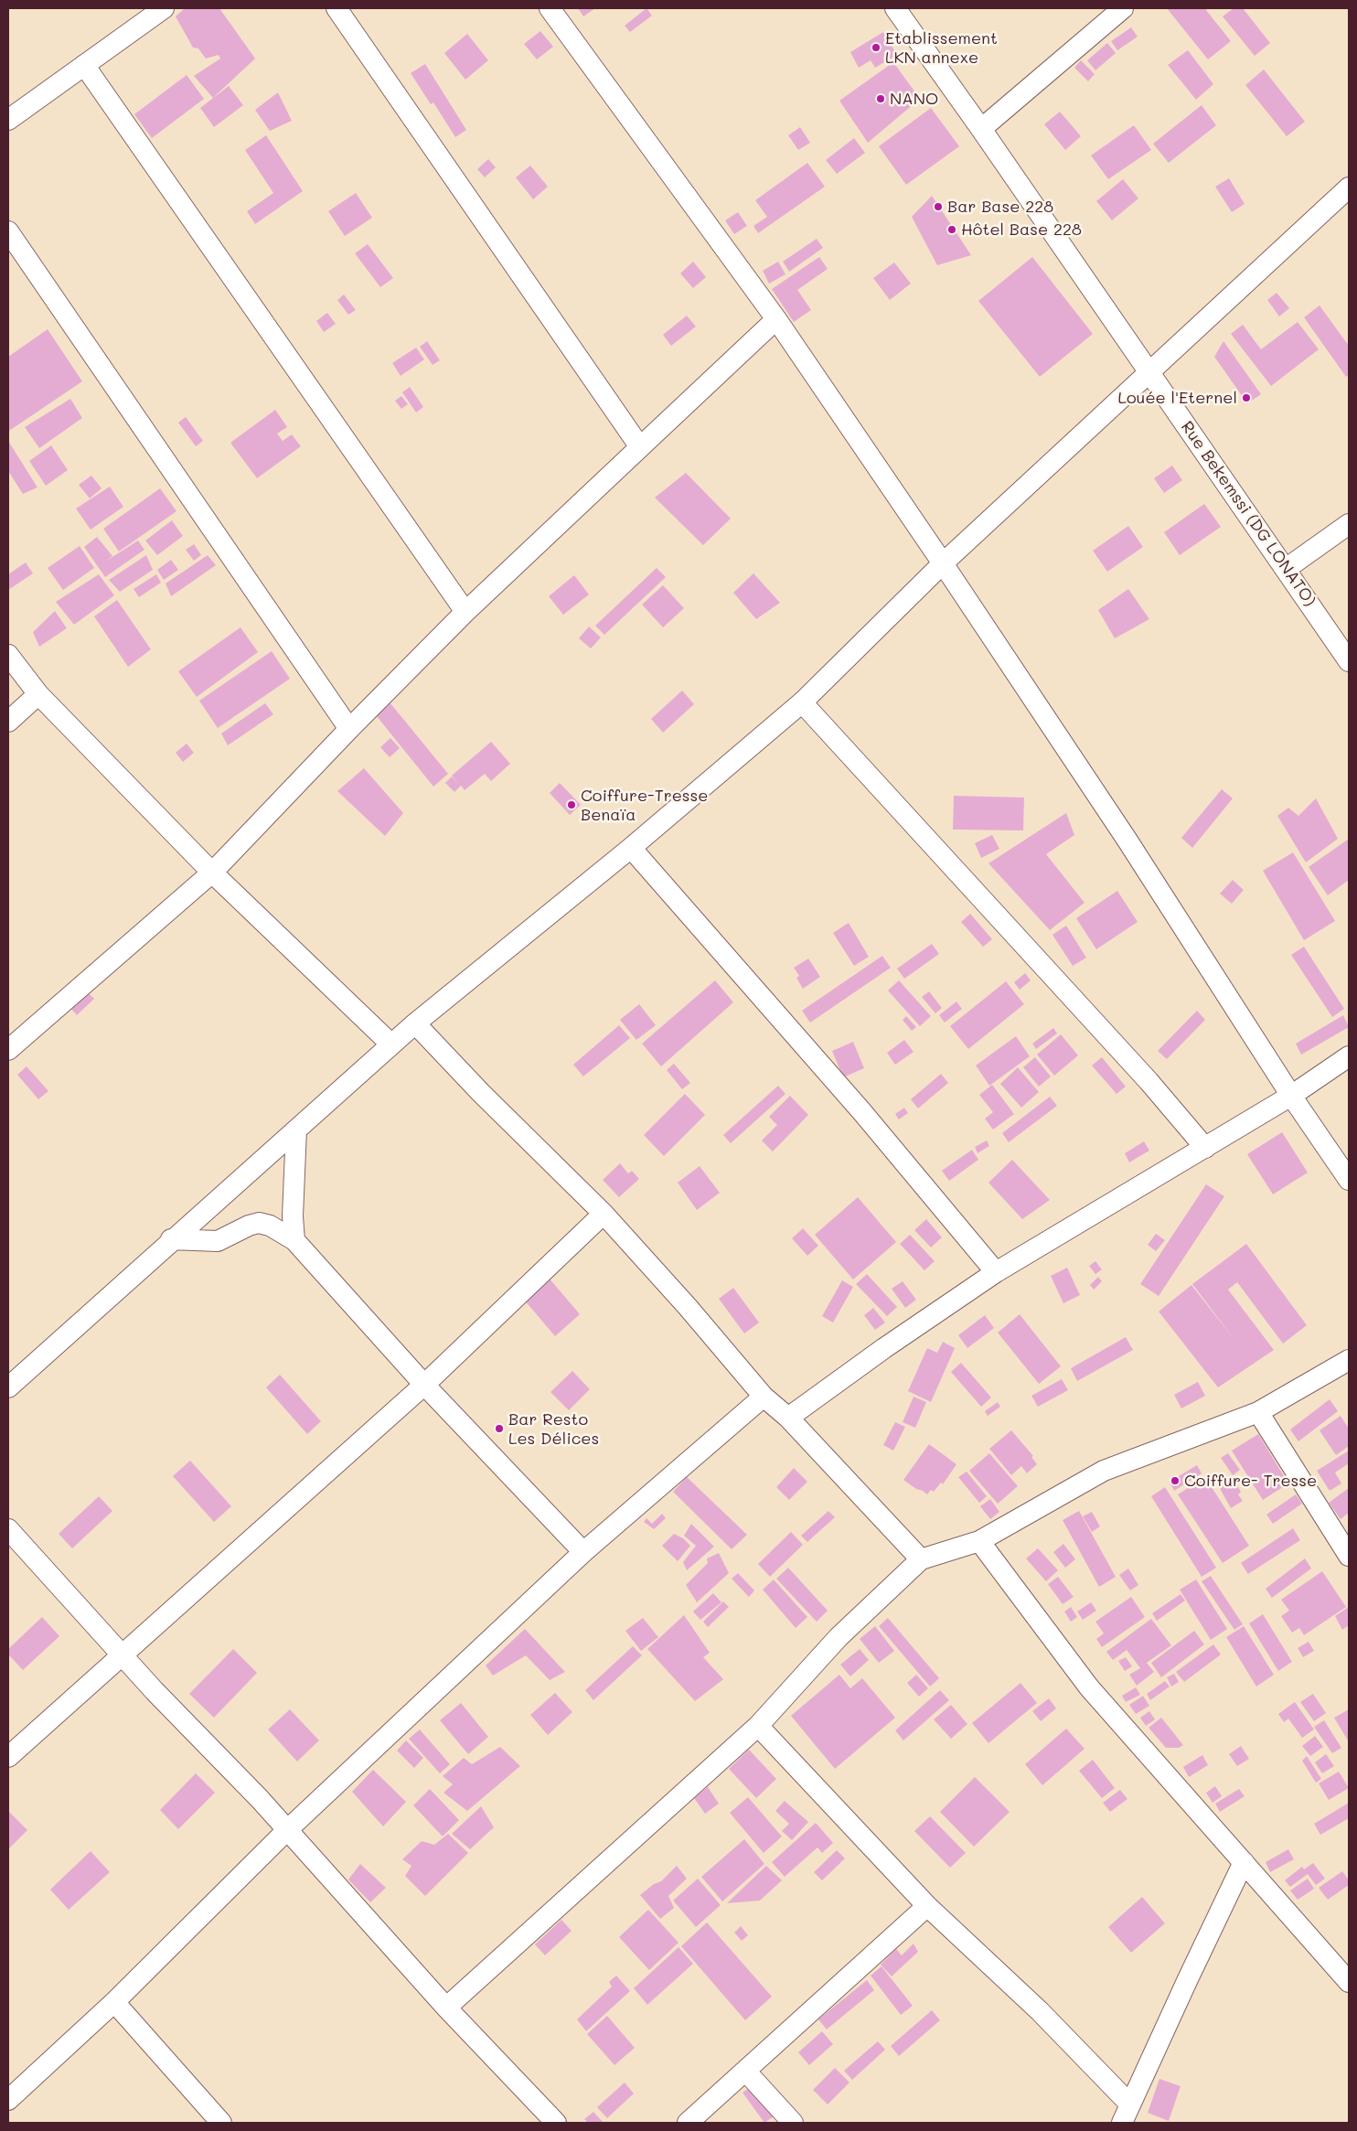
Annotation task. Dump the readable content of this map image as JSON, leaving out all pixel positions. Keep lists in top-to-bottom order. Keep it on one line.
{"streets":{"street":["Rue Bekemssi (DG LONATO)"]},"places":["Etablissement LKN annexe","NANO","Bar Base 228","Hôtel Base 228","Louée l'Eternel","Coiffure-Tresse Benaïa","Bar Resto Les Délices","Coiffure- Tresse"]}
